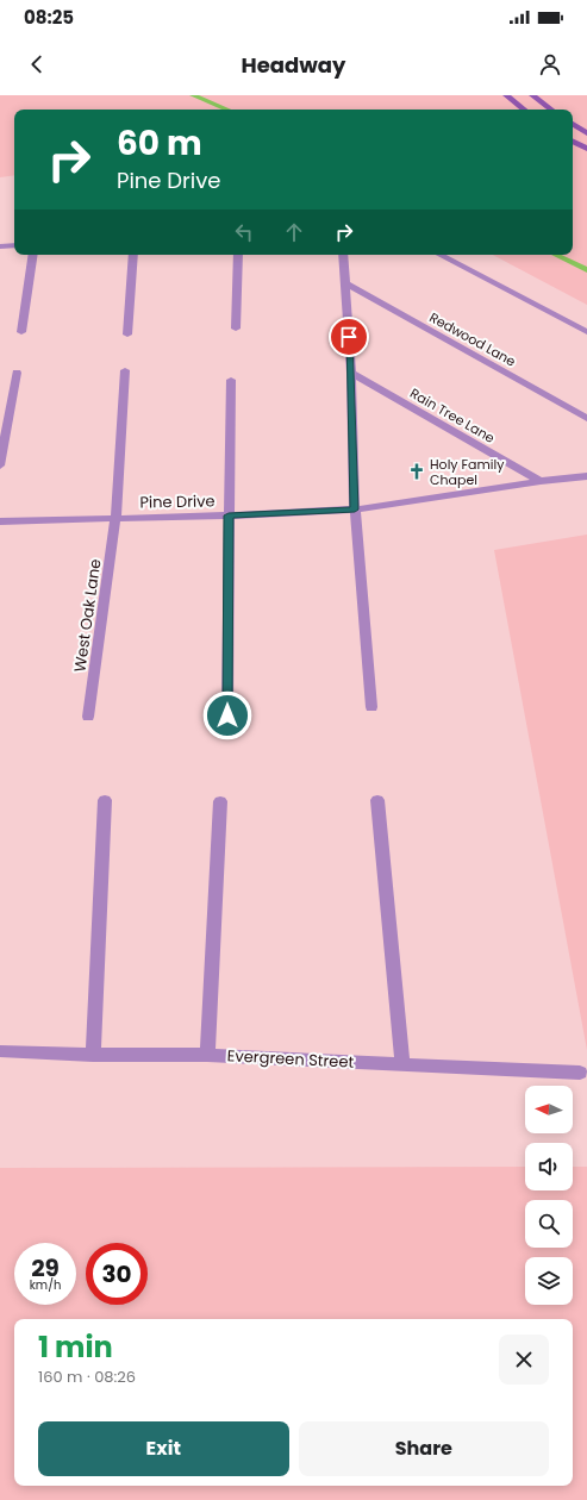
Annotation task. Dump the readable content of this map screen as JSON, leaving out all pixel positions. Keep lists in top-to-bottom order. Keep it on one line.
{"streets":{"street":["Redwood Lane","Rain Tree Lane","Pine Drive","West Oak Lane","Evergreen Street"]},"crossings":[["Rain Tree Lane","Pine Drive"],["Pine Drive","West Oak Lane"]],"places":{"church":["Holy Family Chapel"]},"north":"left","page":{"status":"08:25","header":"Headway","turn":["60 m","Pine Drive"],"speed":"29 km/h","limit":"30","heading":["1 min","160 m · 08:26"],"buttons":["Exit","Share"]}}
